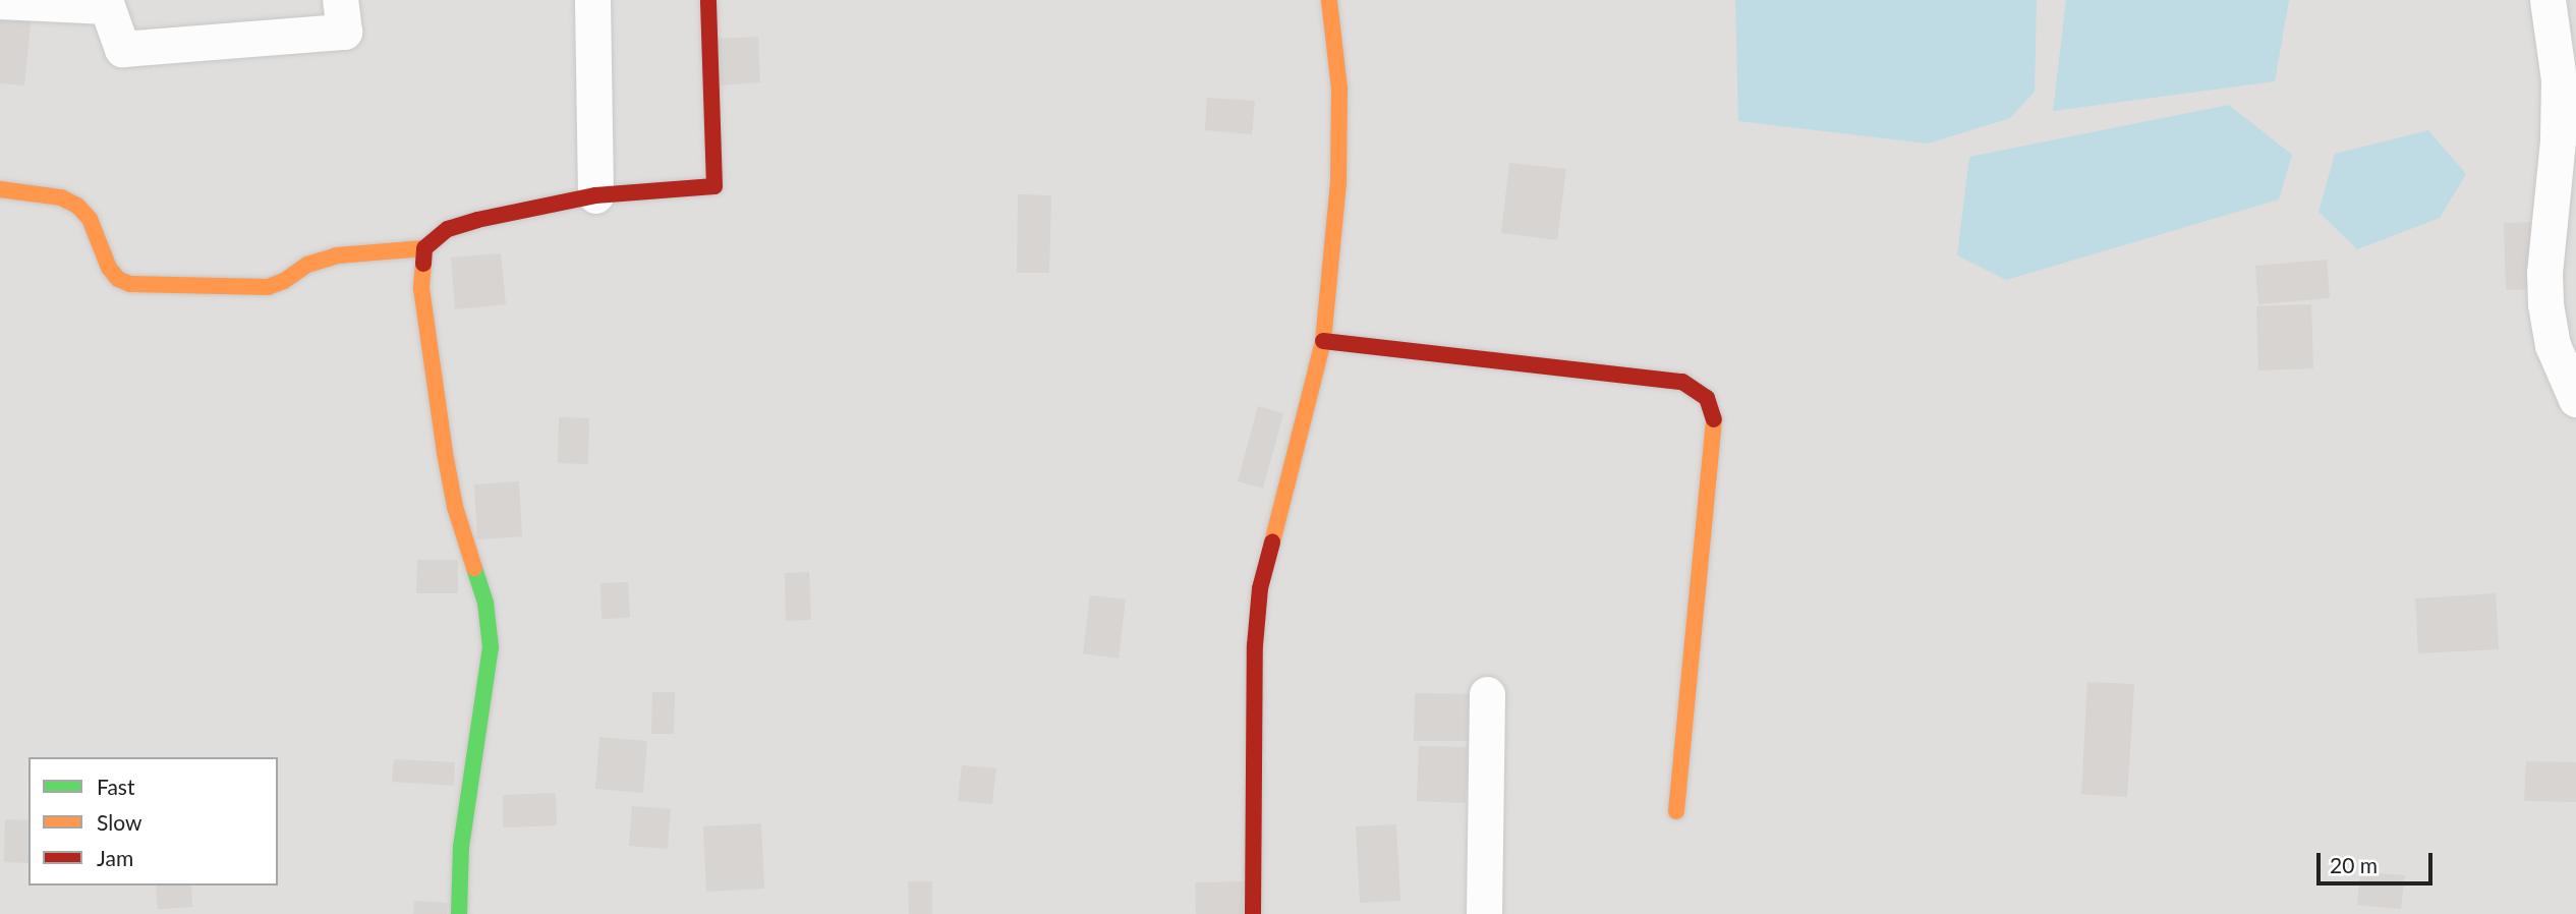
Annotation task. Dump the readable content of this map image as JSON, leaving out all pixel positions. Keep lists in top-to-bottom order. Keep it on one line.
{"legend":["Fast","Slow","Jam"],"scale_bar":"20 m"}
